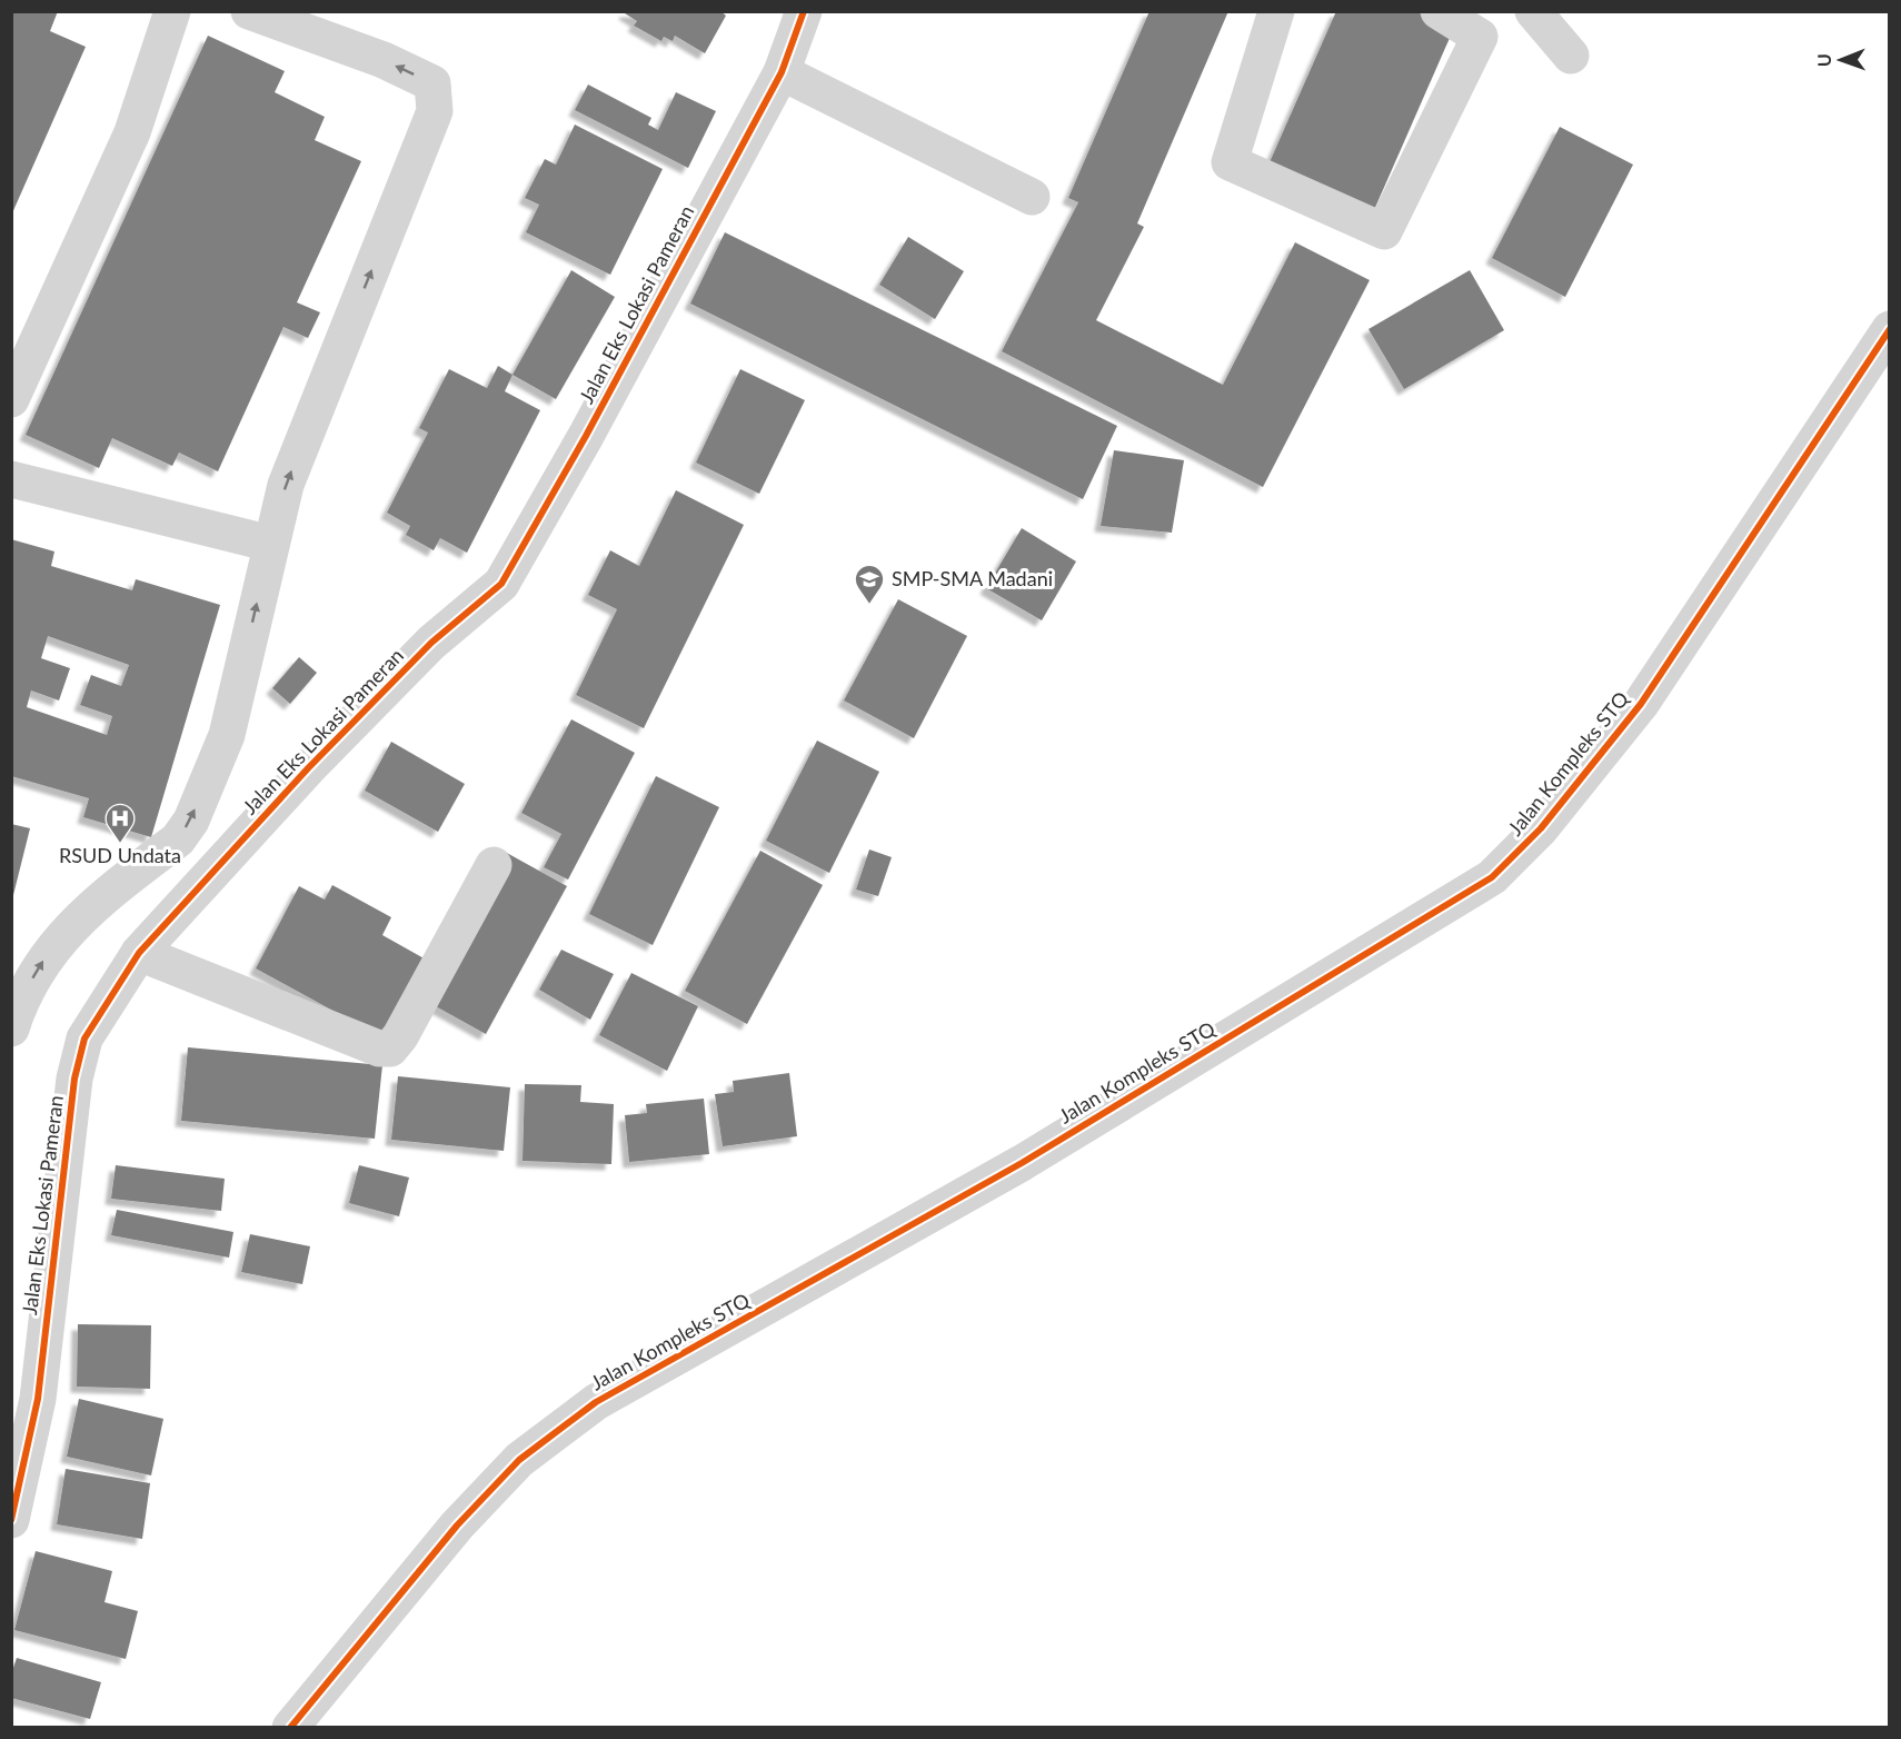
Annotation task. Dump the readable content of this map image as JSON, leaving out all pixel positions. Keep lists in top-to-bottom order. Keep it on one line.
{"streets":{"street":["Jalan Eks Lokasi Pameran","Jalan Kompleks STQ"]},"places":{"school or university":["SMP-SMA Madani"],"hospital":["RSUD Undata"]},"north":"left"}
